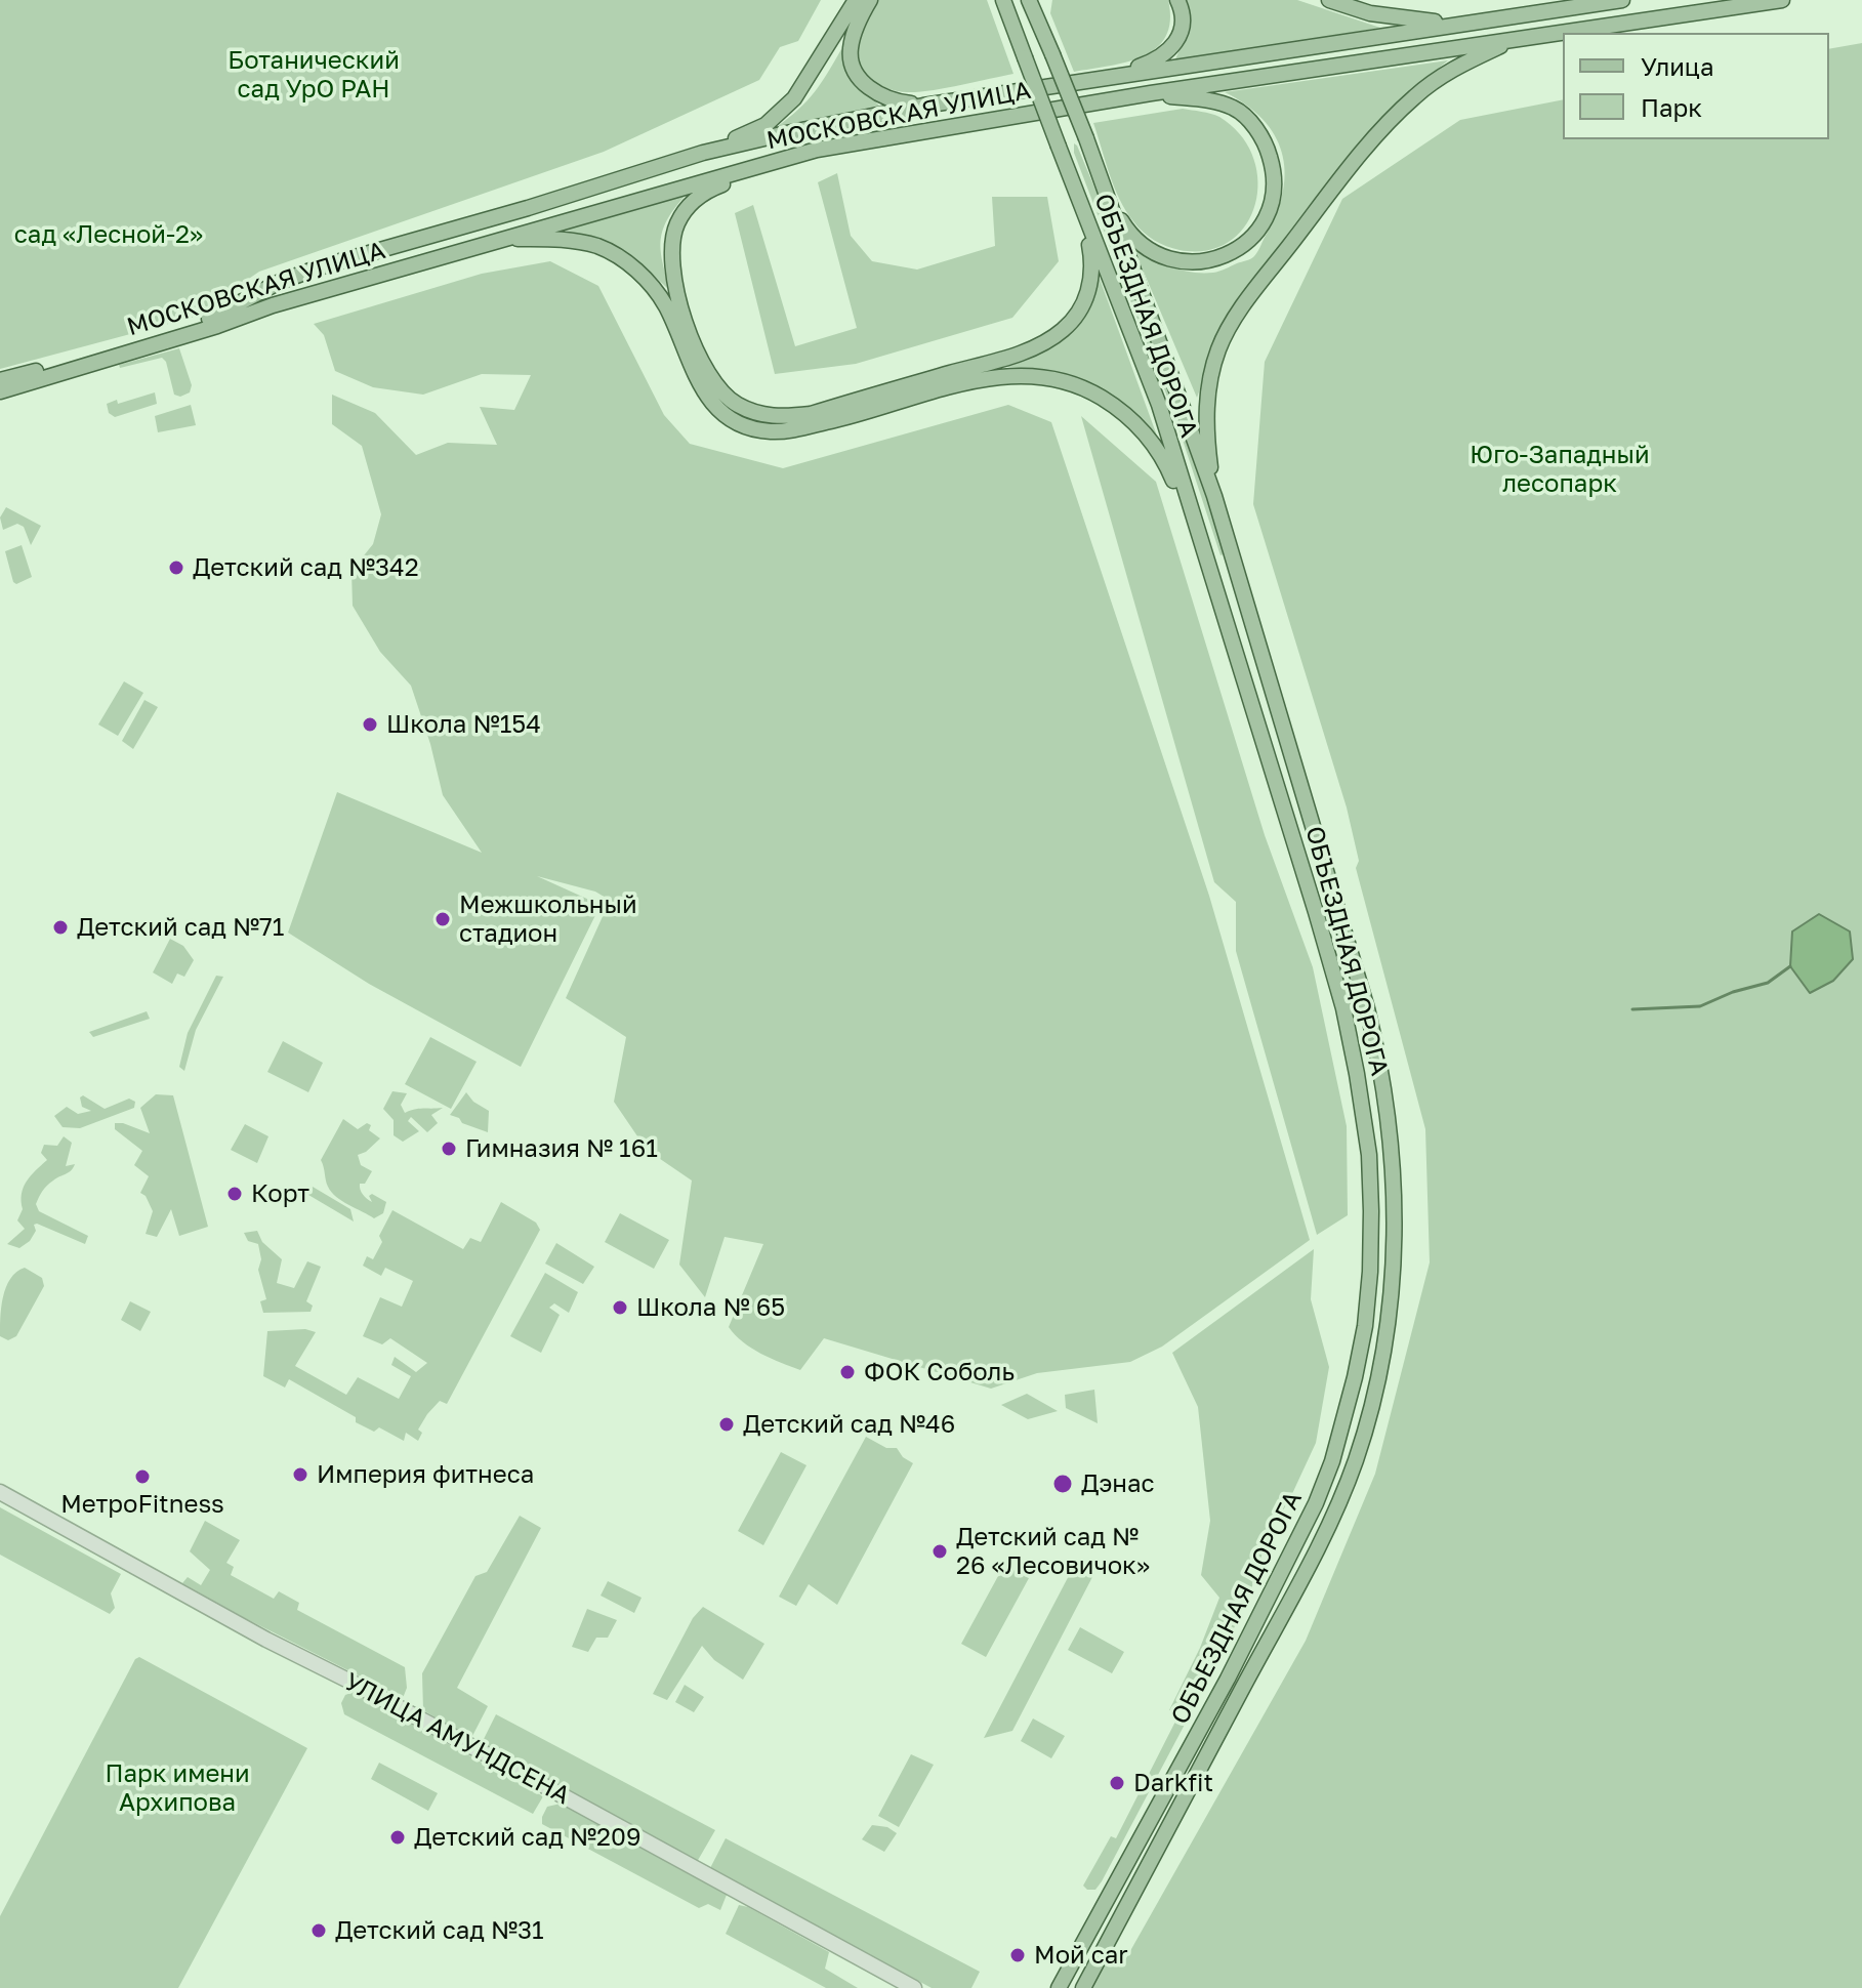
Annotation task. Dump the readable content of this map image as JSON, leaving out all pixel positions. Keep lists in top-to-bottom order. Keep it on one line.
{"streets":{"main road":["МОСКОВСКАЯ УЛИЦА","ОБЪЕЗДНАЯ ДОРОГА","УЛИЦА АМУНДСЕНА"]},"parks":["Ботанический сад УрО РАН","сад «Лесной-2»","Юго-Западный лесопарк","Парк имени Архипова"],"places":["Детский сад №342","Школа №154","Межшкольный стадион","Детский сад №71","Гимназия № 161","Корт","Школа № 65","ФОК Соболь","Детский сад №46","Империя фитнеса","МетроFitness","Дэнас","Детский сад № 26 «Лесовичок»","Darkfit","Детский сад №209","Детский сад №31","Мой car"],"legend":["Улица","Парк"]}
